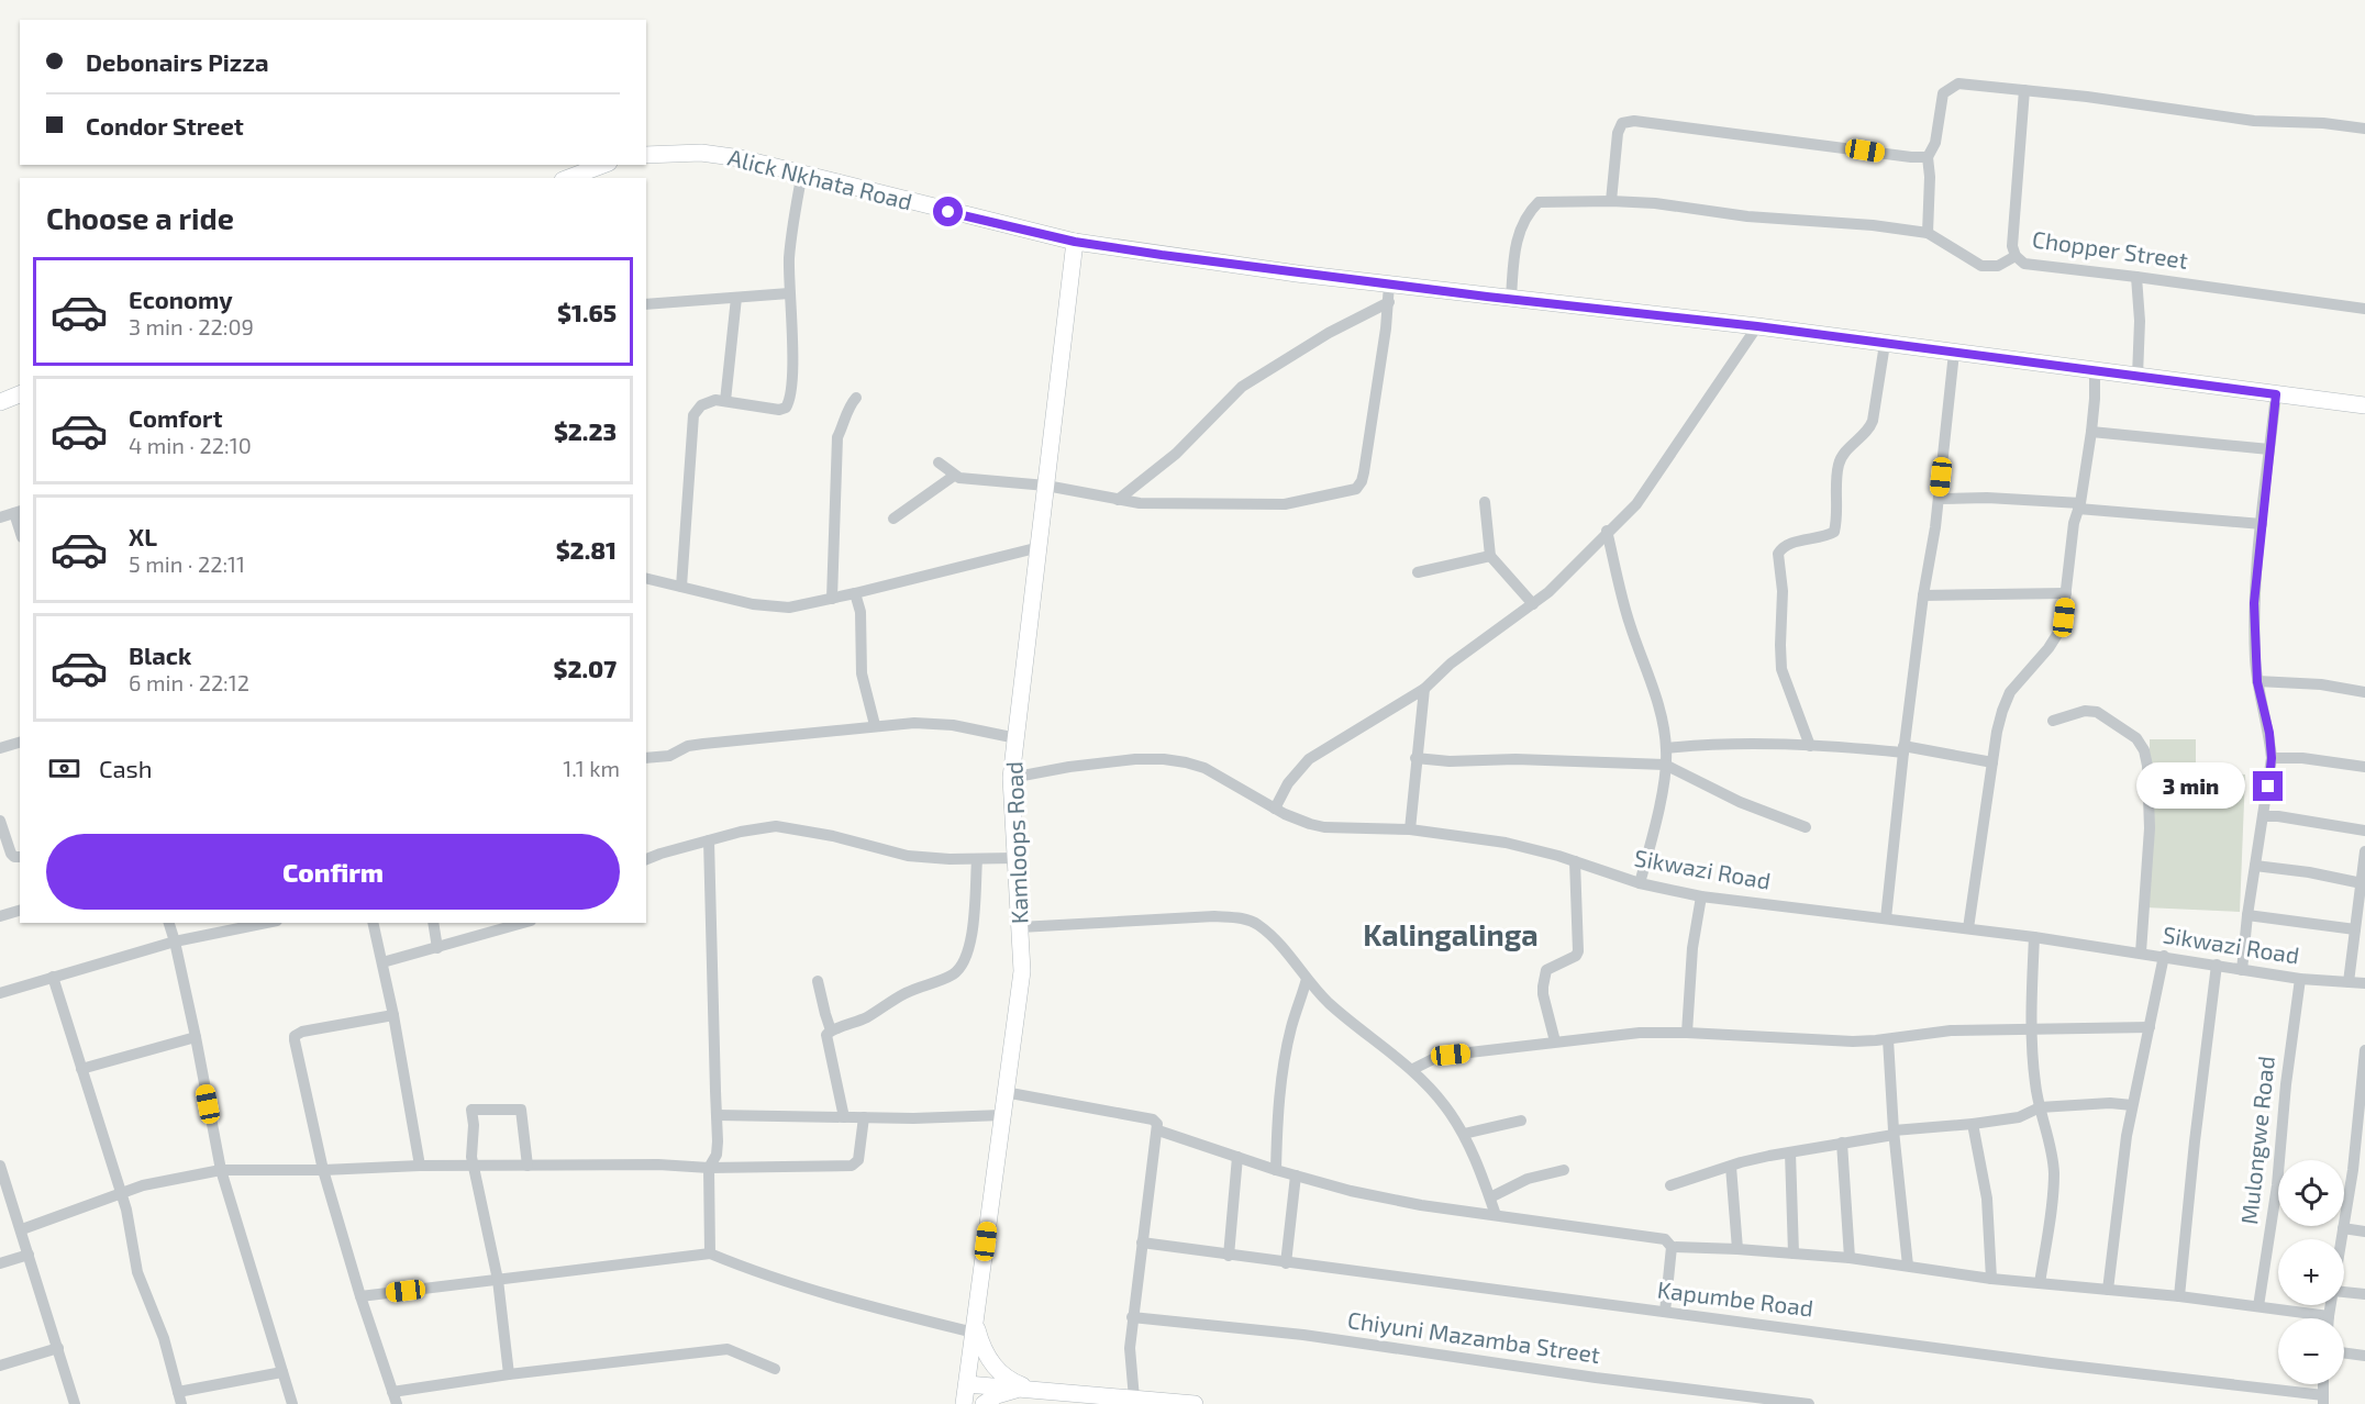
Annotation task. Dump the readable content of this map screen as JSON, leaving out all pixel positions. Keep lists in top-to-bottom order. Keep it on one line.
{"streets":{"main road":["Alick Nkhata Road","Kamloops Road"],"street":["Chopper Street","Sikwazi Road","Mulongwe Road","Kapumbe Road","Chiyuni Mazamba Street"]},"crossings":[["Alick Nkhata Road","Kamloops Road"],["Kamloops Road","Sikwazi Road"],["Sikwazi Road","Mulongwe Road"]],"districts":["Kalingalinga"],"page":{"banner":["Debonairs Pizza","Condor Street"],"heading":"Choose a ride","list":[{"name":"Economy","note":"3 min · 22:09","value":"$1.65"},{"name":"Comfort","note":"4 min · 22:10","value":"$2.23"},{"name":"XL","note":"5 min · 22:11","value":"$2.81"},{"name":"Black","note":"6 min · 22:12","value":"$2.07"}],"pay":["Cash","1.1 km"],"bubble":"3 min","buttons":"Confirm","map_buttons":["+","−"]}}
